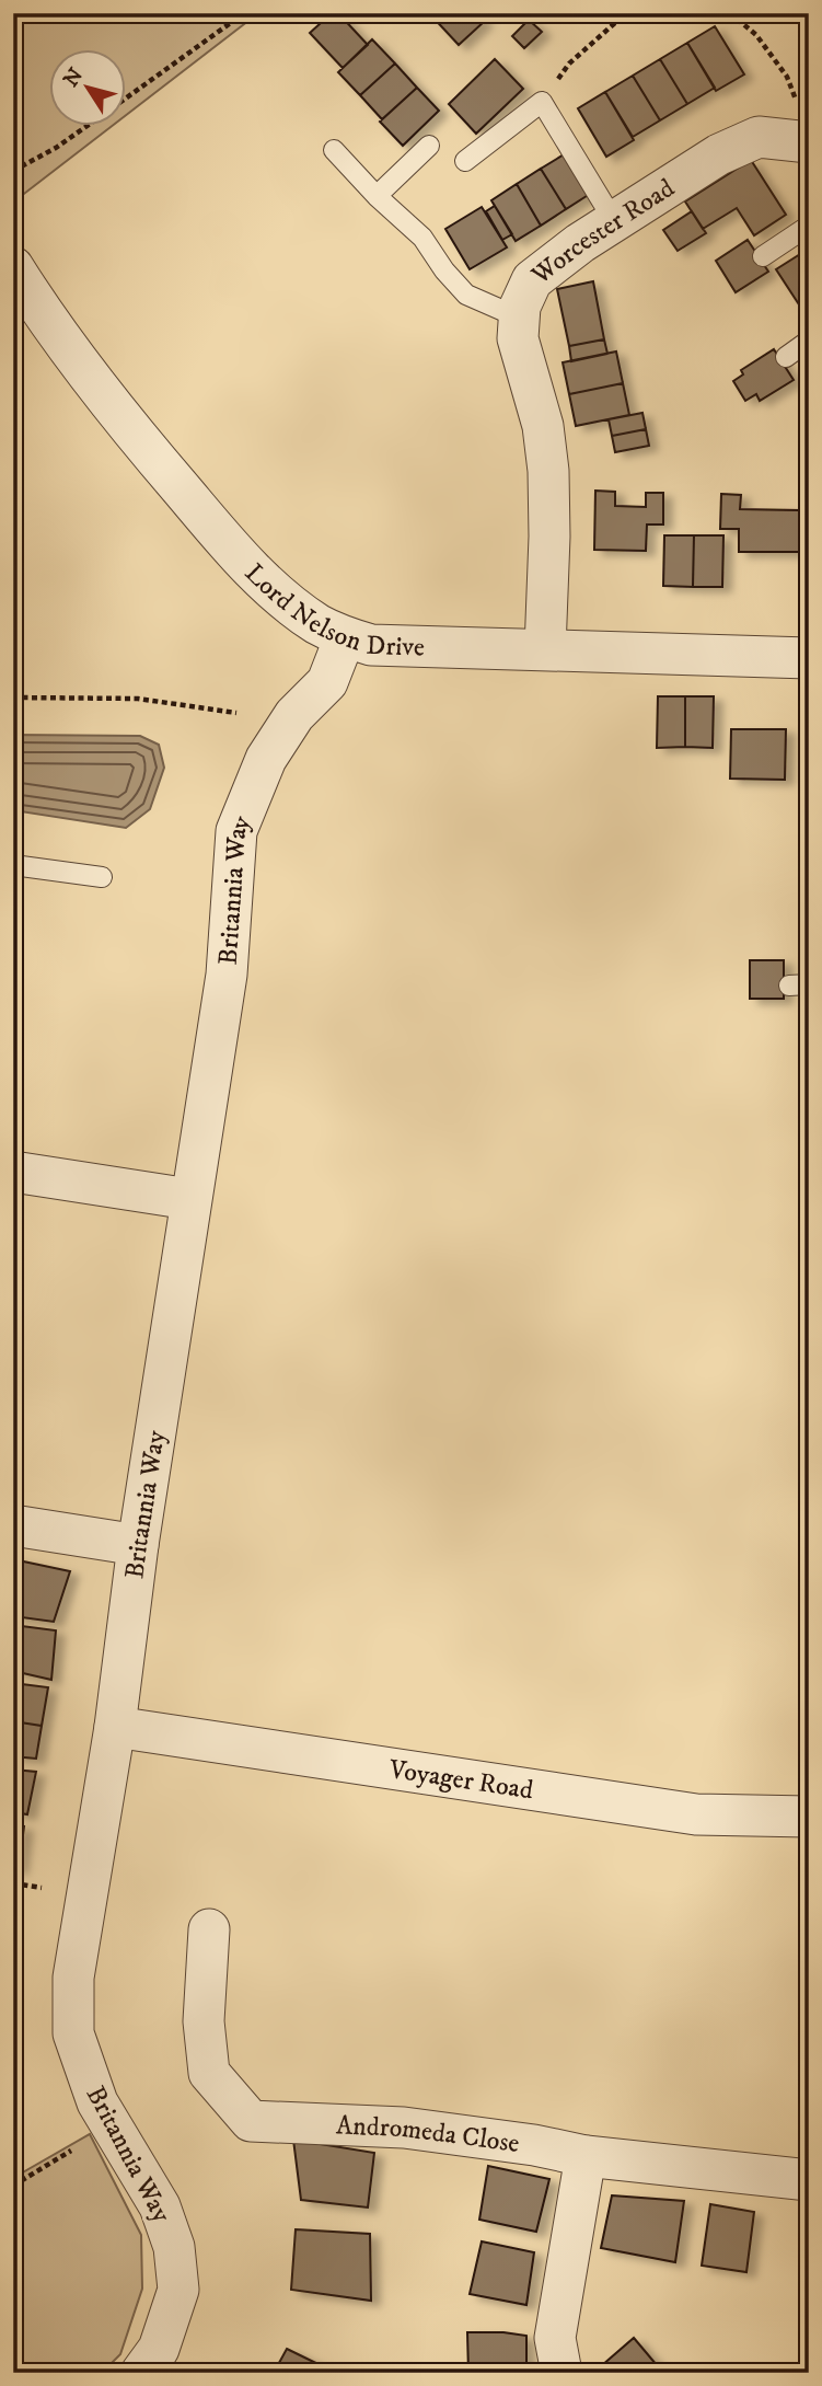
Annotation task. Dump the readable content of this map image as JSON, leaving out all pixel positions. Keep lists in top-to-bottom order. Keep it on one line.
{"streets":{"street":["Worcester Road","Lord Nelson Drive","Britannia Way","Voyager Road","Andromeda Close"]},"crossings":[["Worcester Road","Lord Nelson Drive"],["Lord Nelson Drive","Britannia Way"],["Britannia Way","Voyager Road"]],"north":"top left"}
